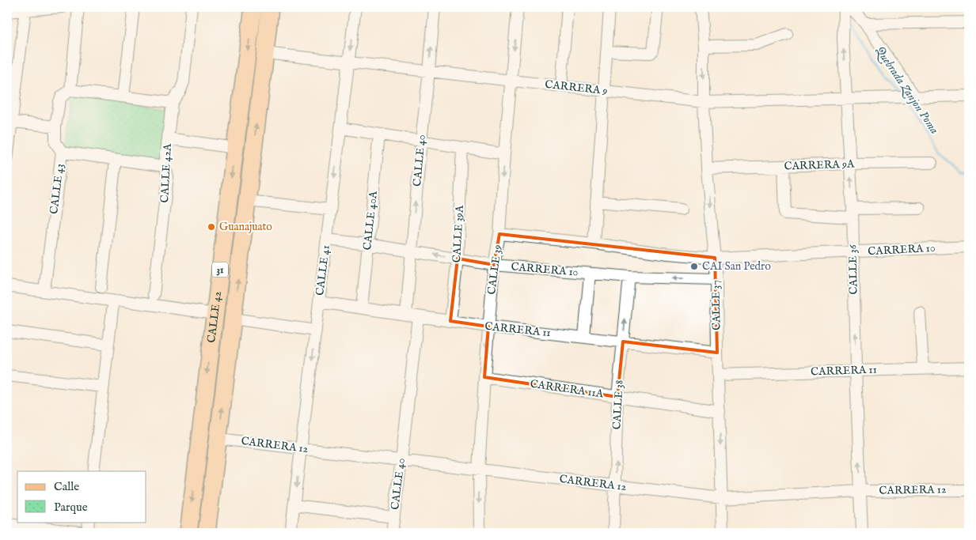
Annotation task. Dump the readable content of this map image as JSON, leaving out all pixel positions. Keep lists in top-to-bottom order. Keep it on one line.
{"streets":{"main road":["31","CALLE 42"],"street":["CARRERA 9","CALLE 40","CARRERA 9A","CALLE 42A","CALLE 43","CALLE 40A","CALLE 39A","CARRERA 10","CALLE 39","CALLE 36","CALLE 41","CALLE 37","CARRERA 11","CARRERA 11A","CALLE 38","CARRERA 12"]},"crossings":[["CARRERA 9","CALLE 40"],["CARRERA 9","CALLE 39"],["CARRERA 9","CALLE 36"],["CARRERA 9","CALLE 41"],["CARRERA 9","CALLE 37"],["CARRERA 9","CALLE 42"],["CALLE 40","CARRERA 10"],["CALLE 40","CARRERA 11"],["CALLE 40","CARRERA 12"],["CARRERA 9A","CALLE 36"],["CARRERA 9A","CALLE 37"],["CALLE 40A","CARRERA 10"],["CALLE 40A","CARRERA 11"],["CALLE 39A","CARRERA 10"],["CALLE 39A","CARRERA 11"],["CARRERA 10","CALLE 39"],["CARRERA 10","CALLE 36"],["CARRERA 10","CALLE 41"],["CARRERA 10","CALLE 37"],["CARRERA 10","CALLE 38"],["CALLE 39","CARRERA 11"],["CALLE 39","CARRERA 11A"],["CALLE 39","CARRERA 12"],["CALLE 36","CARRERA 11"],["CALLE 36","CARRERA 12"],["CALLE 41","CARRERA 11"],["CALLE 41","CARRERA 12"],["CALLE 37","CARRERA 11"],["CALLE 37","CARRERA 11A"],["CALLE 37","CARRERA 12"],["CALLE 42","CARRERA 12"],["CARRERA 11","CALLE 38"],["CARRERA 11A","CALLE 38"],["CALLE 38","CARRERA 12"]],"one_way":["CALLE 36","CALLE 41","CALLE 37"],"water":["Quebrada Zanjon Poma"],"places":["Guanajuato","CAI San Pedro"],"legend":["Calle","Parque"]}
